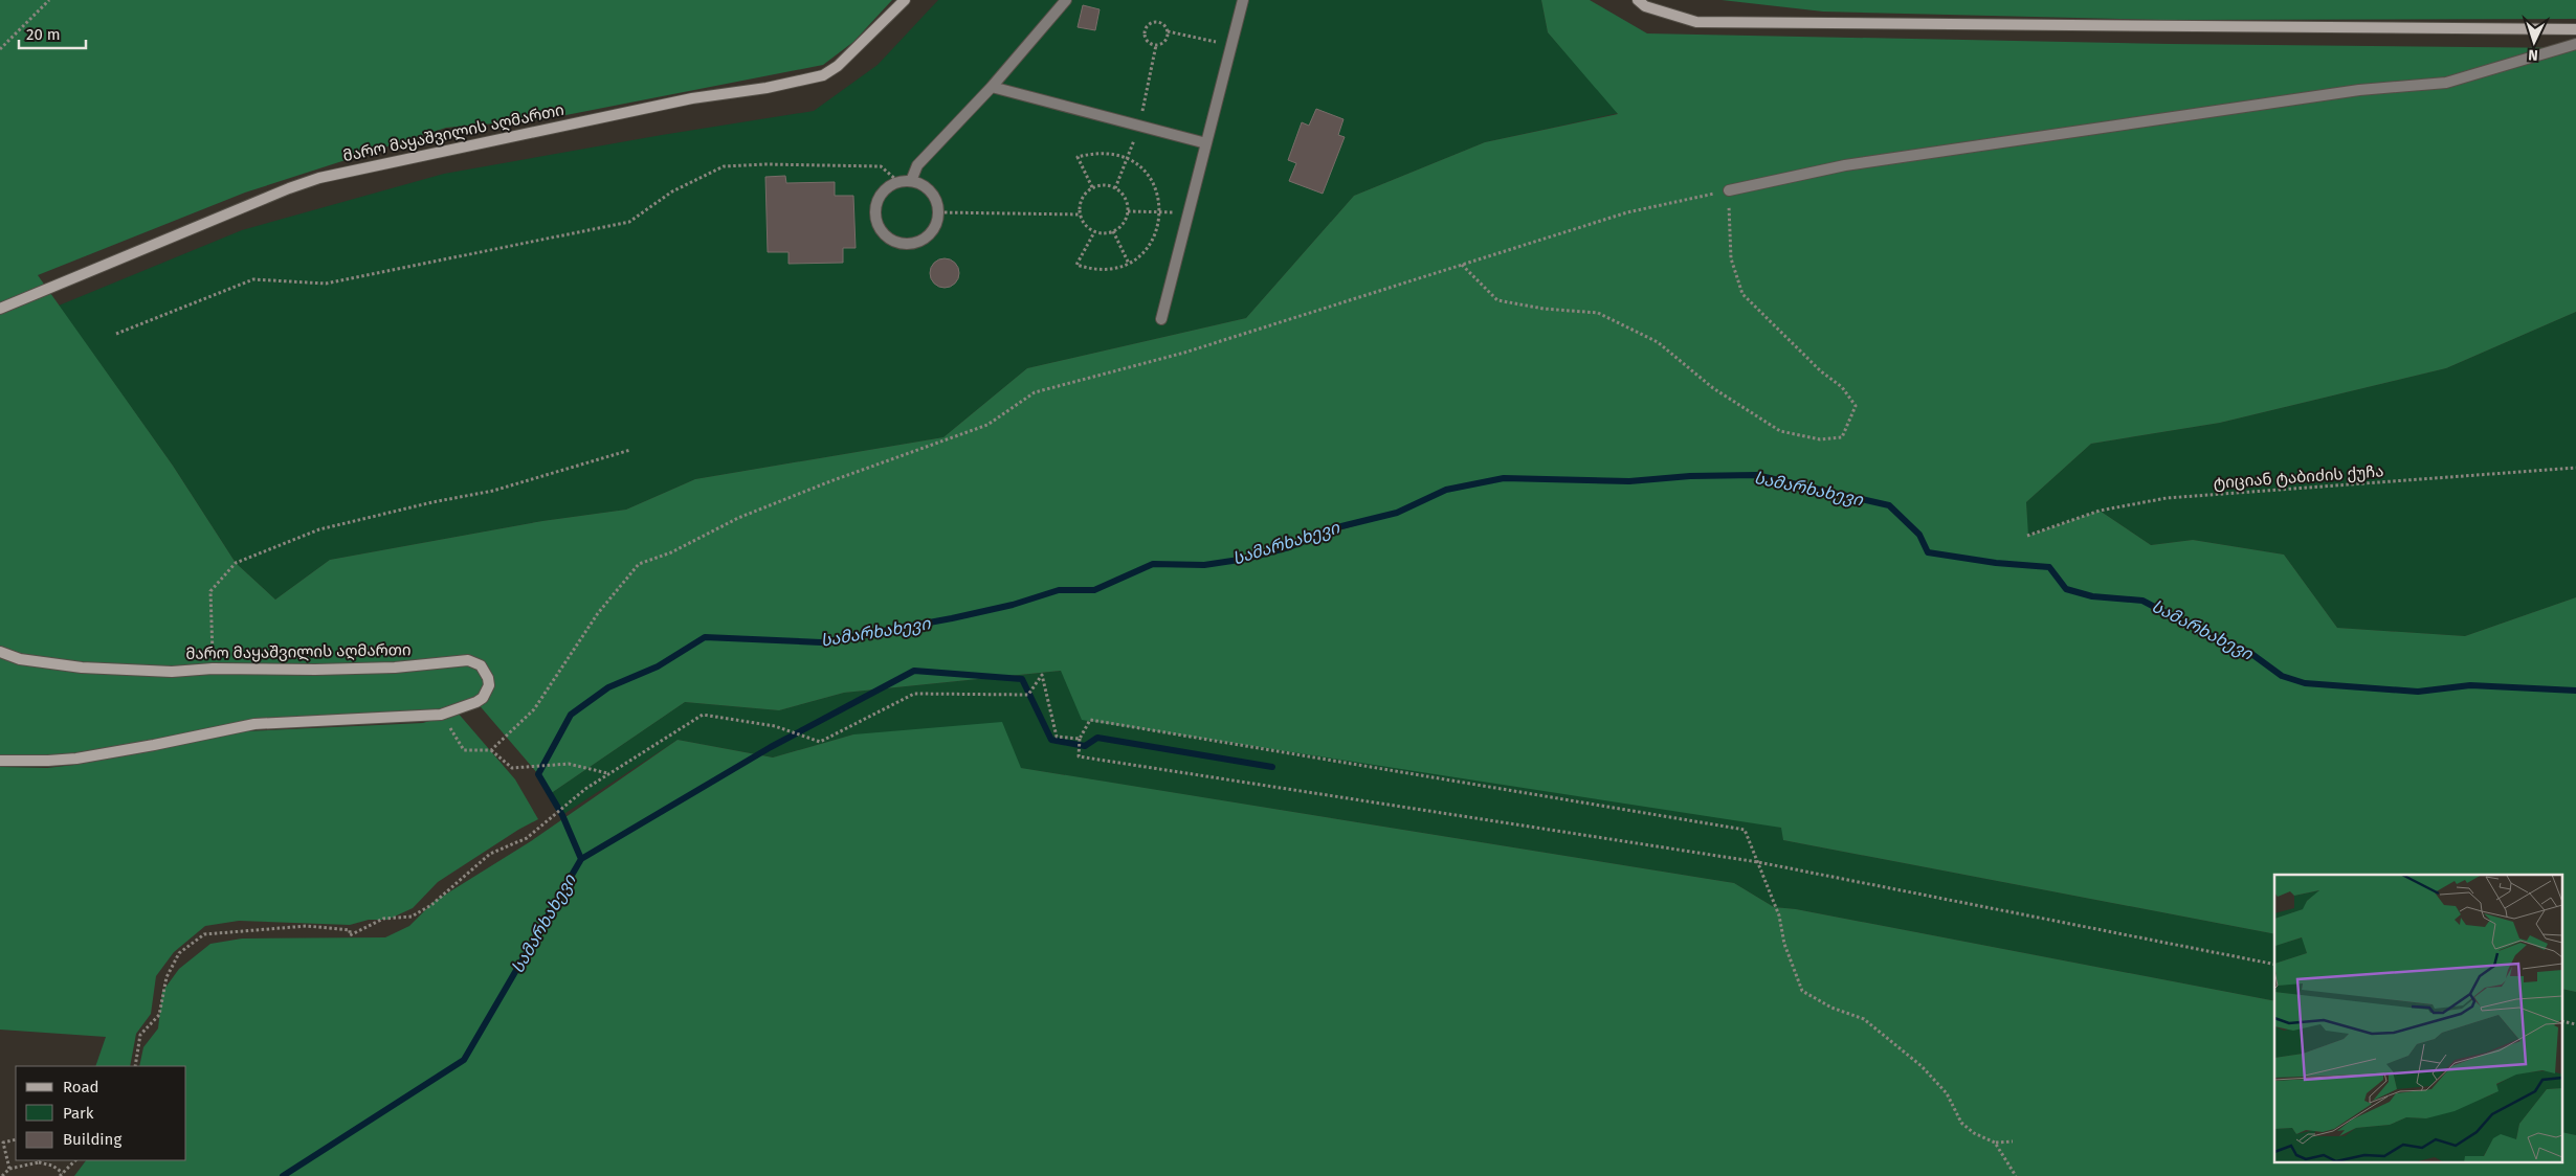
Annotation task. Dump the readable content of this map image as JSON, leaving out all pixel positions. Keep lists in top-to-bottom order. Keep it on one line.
{"streets":{"main road":["მარო მაყაშვილის აღმართი"],"path":["ტიციან ტაბიძის ქუჩა"]},"water":["სამარხახევი"],"legend":["Road","Park","Building"],"scale_bar":"20 m","north":"bottom"}
